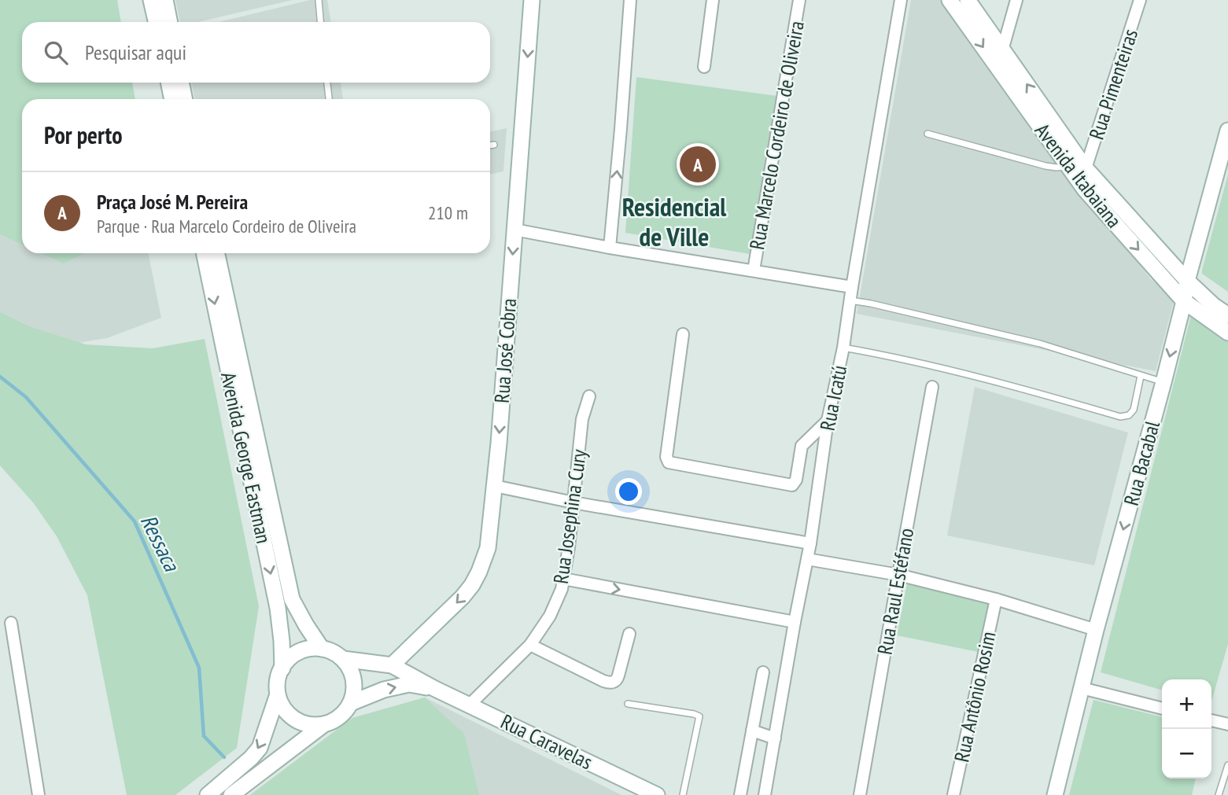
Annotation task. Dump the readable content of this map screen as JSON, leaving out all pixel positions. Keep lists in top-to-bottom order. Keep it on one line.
{"streets":{"street":["Rua Pimenteiras","Rua Marcelo Cordeiro de Oliveira","Avenida Itabaiana","Rua José Cobra","Rua Icatú","Avenida George Eastman","Rua Bacabal","Rua Josephina Cury","Rua Raul Estéfano","Rua Antônio Rosim","Rua Caravelas"]},"crossings":[["Rua Pimenteiras","Avenida Itabaiana"],["Avenida Itabaiana","Rua Bacabal"],["Rua Josephina Cury","Rua Caravelas"]],"one_way":["Rua Bacabal"],"districts":["Residencial de Ville"],"water":["Ressaca"],"page":{"search":"Pesquisar aqui","heading":"Por perto","pins":"A","list":[{"mark":"A","name":"Praça José M. Pereira","note":"Parque · Rua Marcelo Cordeiro de Oliveira","value":"210 m"}],"map_buttons":["+","−"]}}
